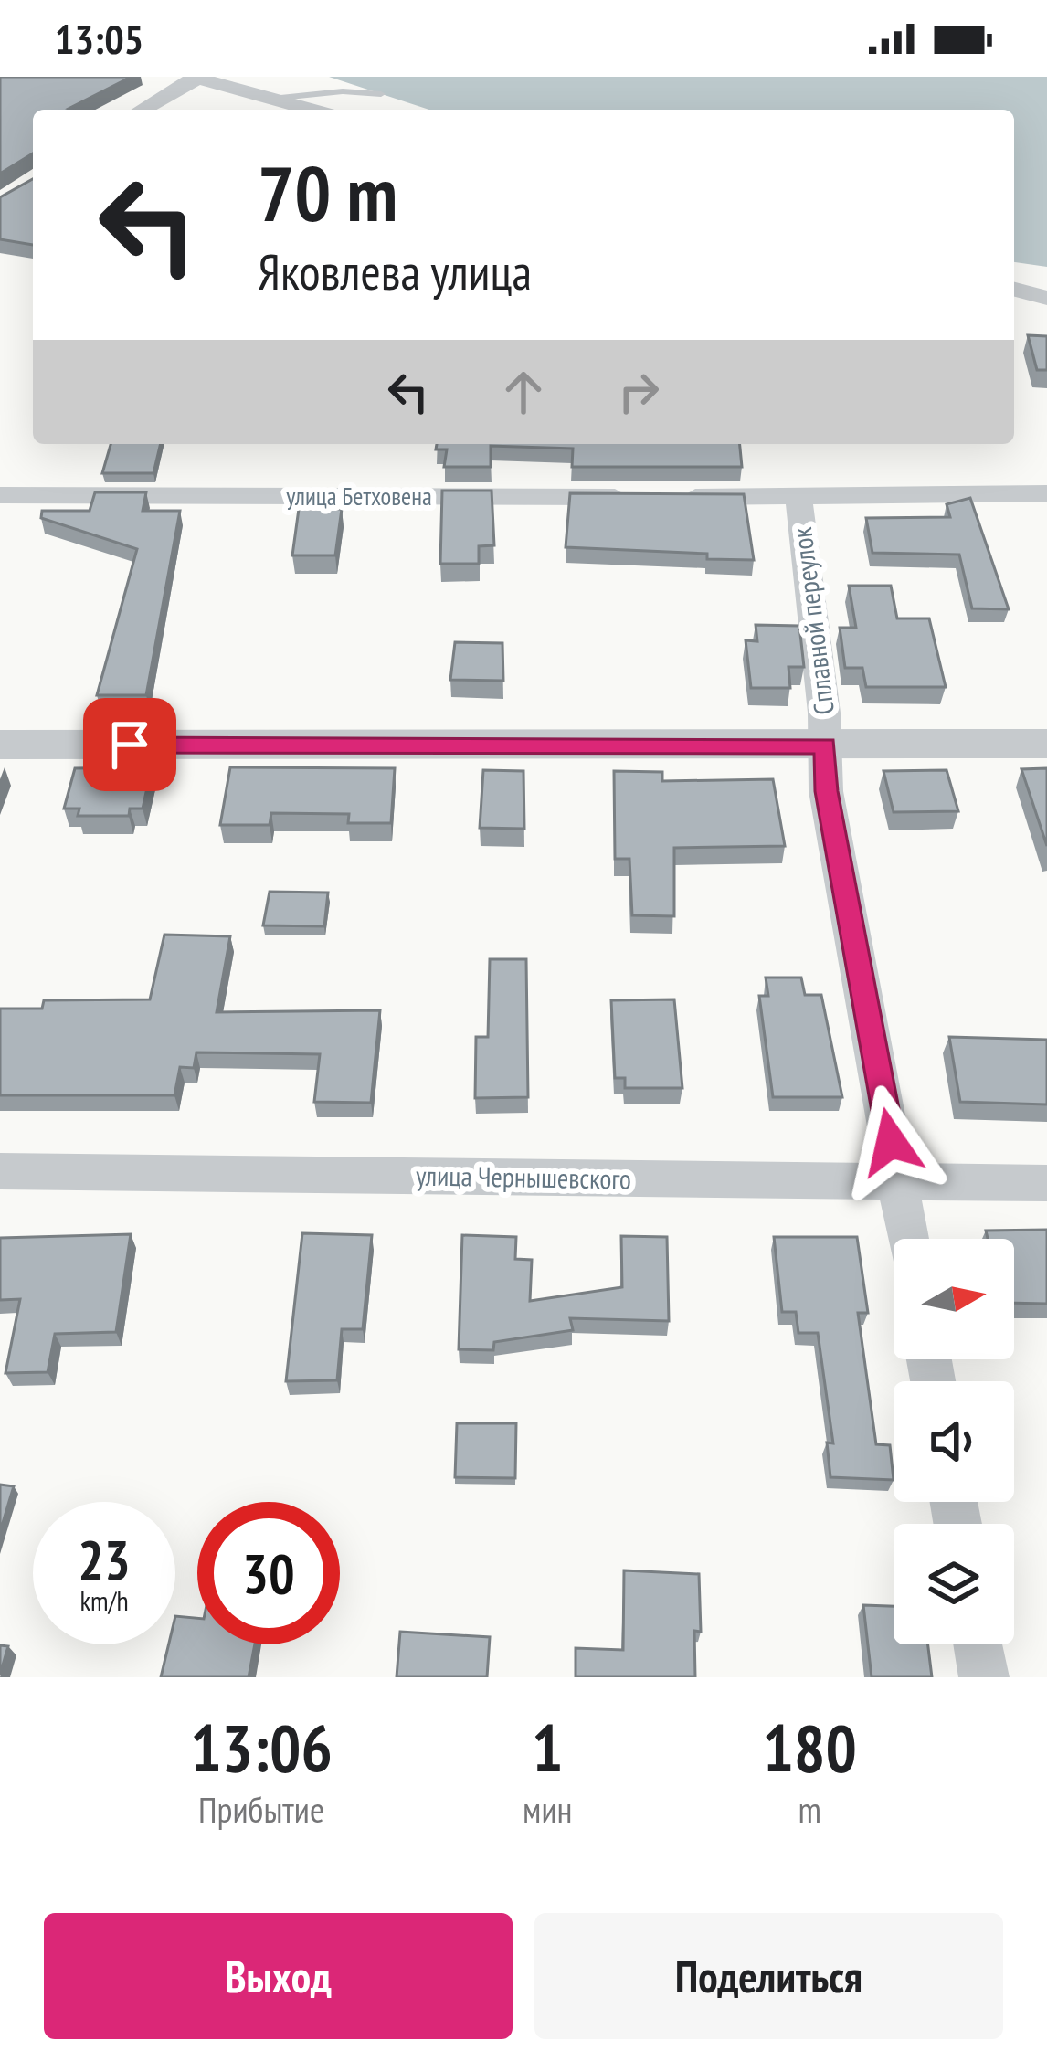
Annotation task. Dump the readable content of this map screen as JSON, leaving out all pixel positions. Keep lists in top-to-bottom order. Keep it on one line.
{"streets":{"street":["улица Бетховена","Сплавной переулок","улица Чернышевского"]},"crossings":[["улица Бетховена","Сплавной переулок"],["Сплавной переулок","улица Чернышевского"]],"north":"right","page":{"status":"13:05","turn":["70 m","Яковлева улица"],"speed":"23 km/h","limit":"30","eta":["13:06","Прибытие","1","мин","180","m"],"buttons":["Выход","Поделиться"]}}
